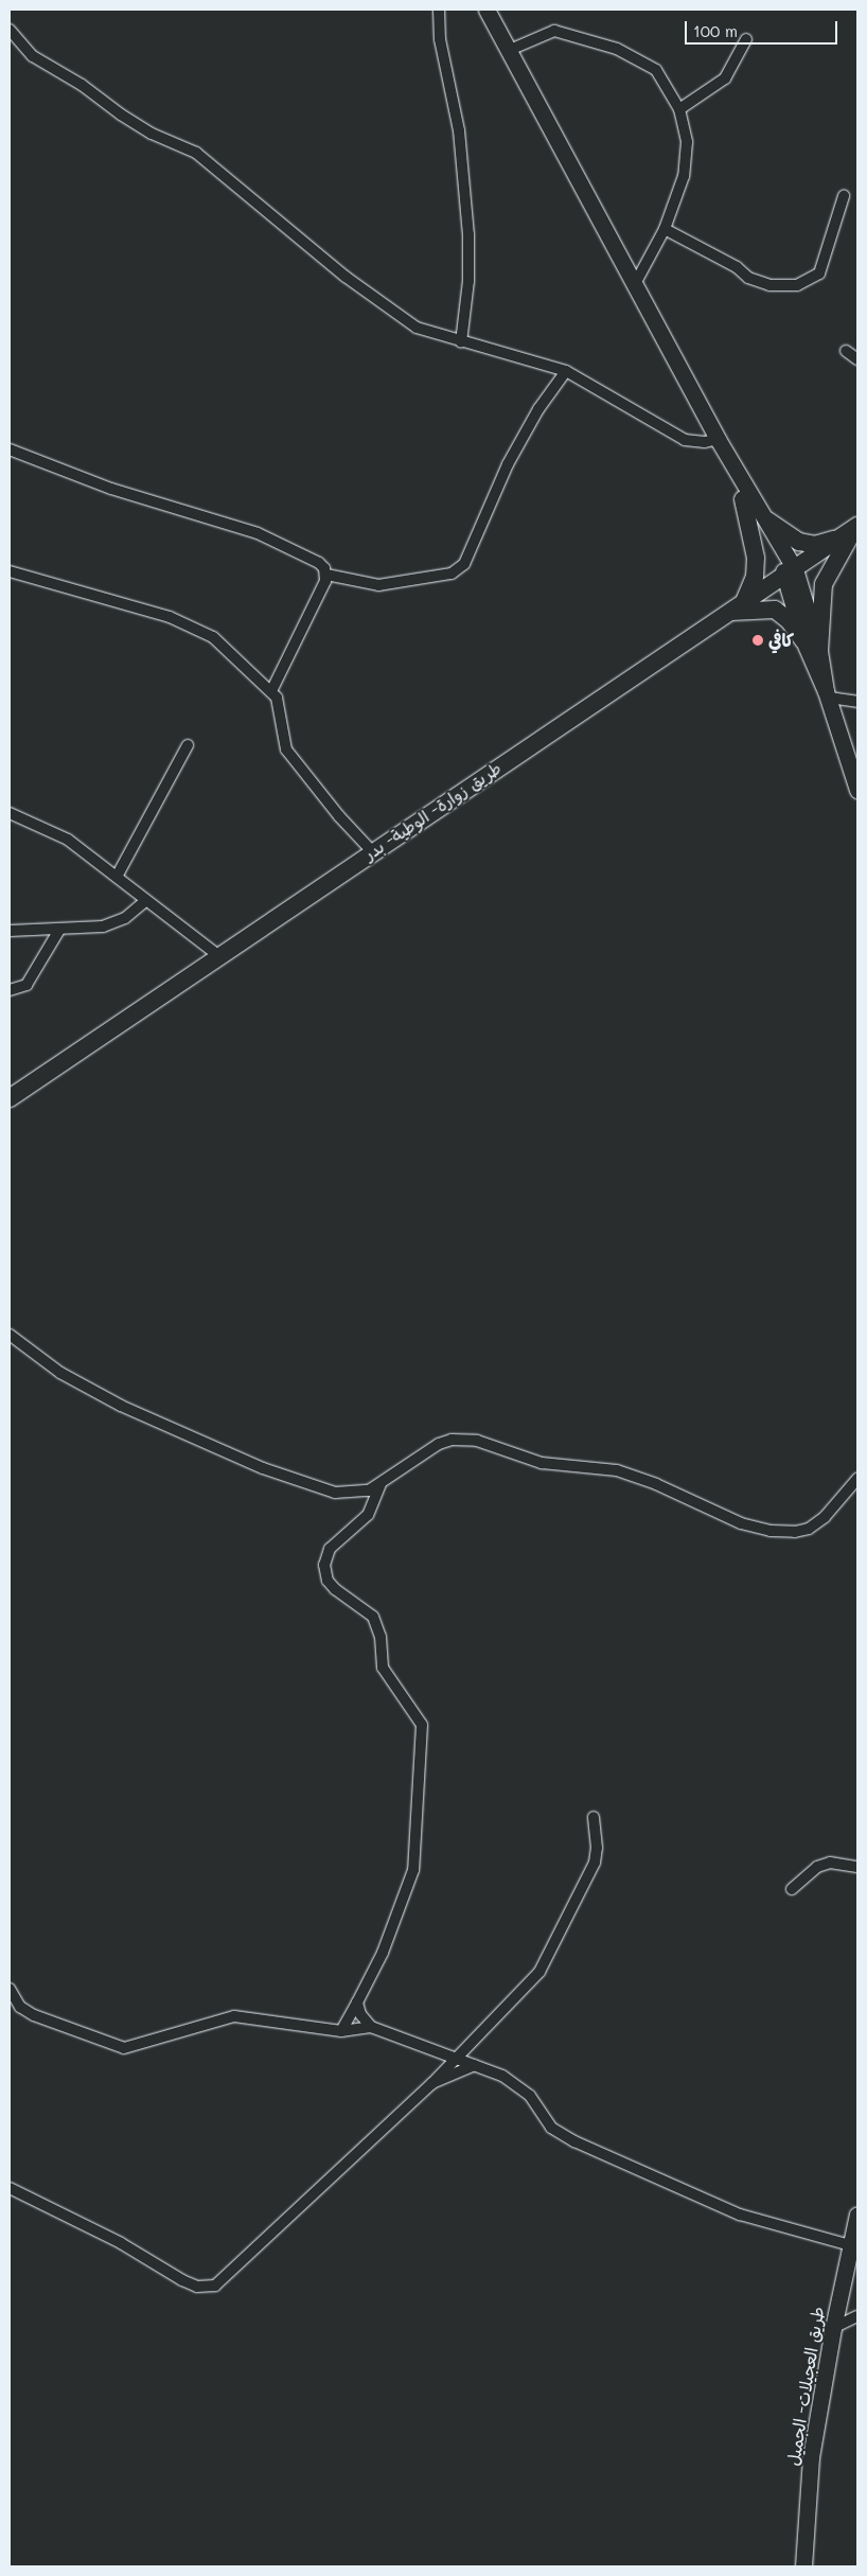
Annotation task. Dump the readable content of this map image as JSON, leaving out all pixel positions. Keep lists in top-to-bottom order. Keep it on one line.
{"streets":{"highway":["طريق زوارة- الوطية- بدر"],"main road":["طريق العجيلات- الجميل"]},"places":["كافي"],"scale_bar":"100 m"}
